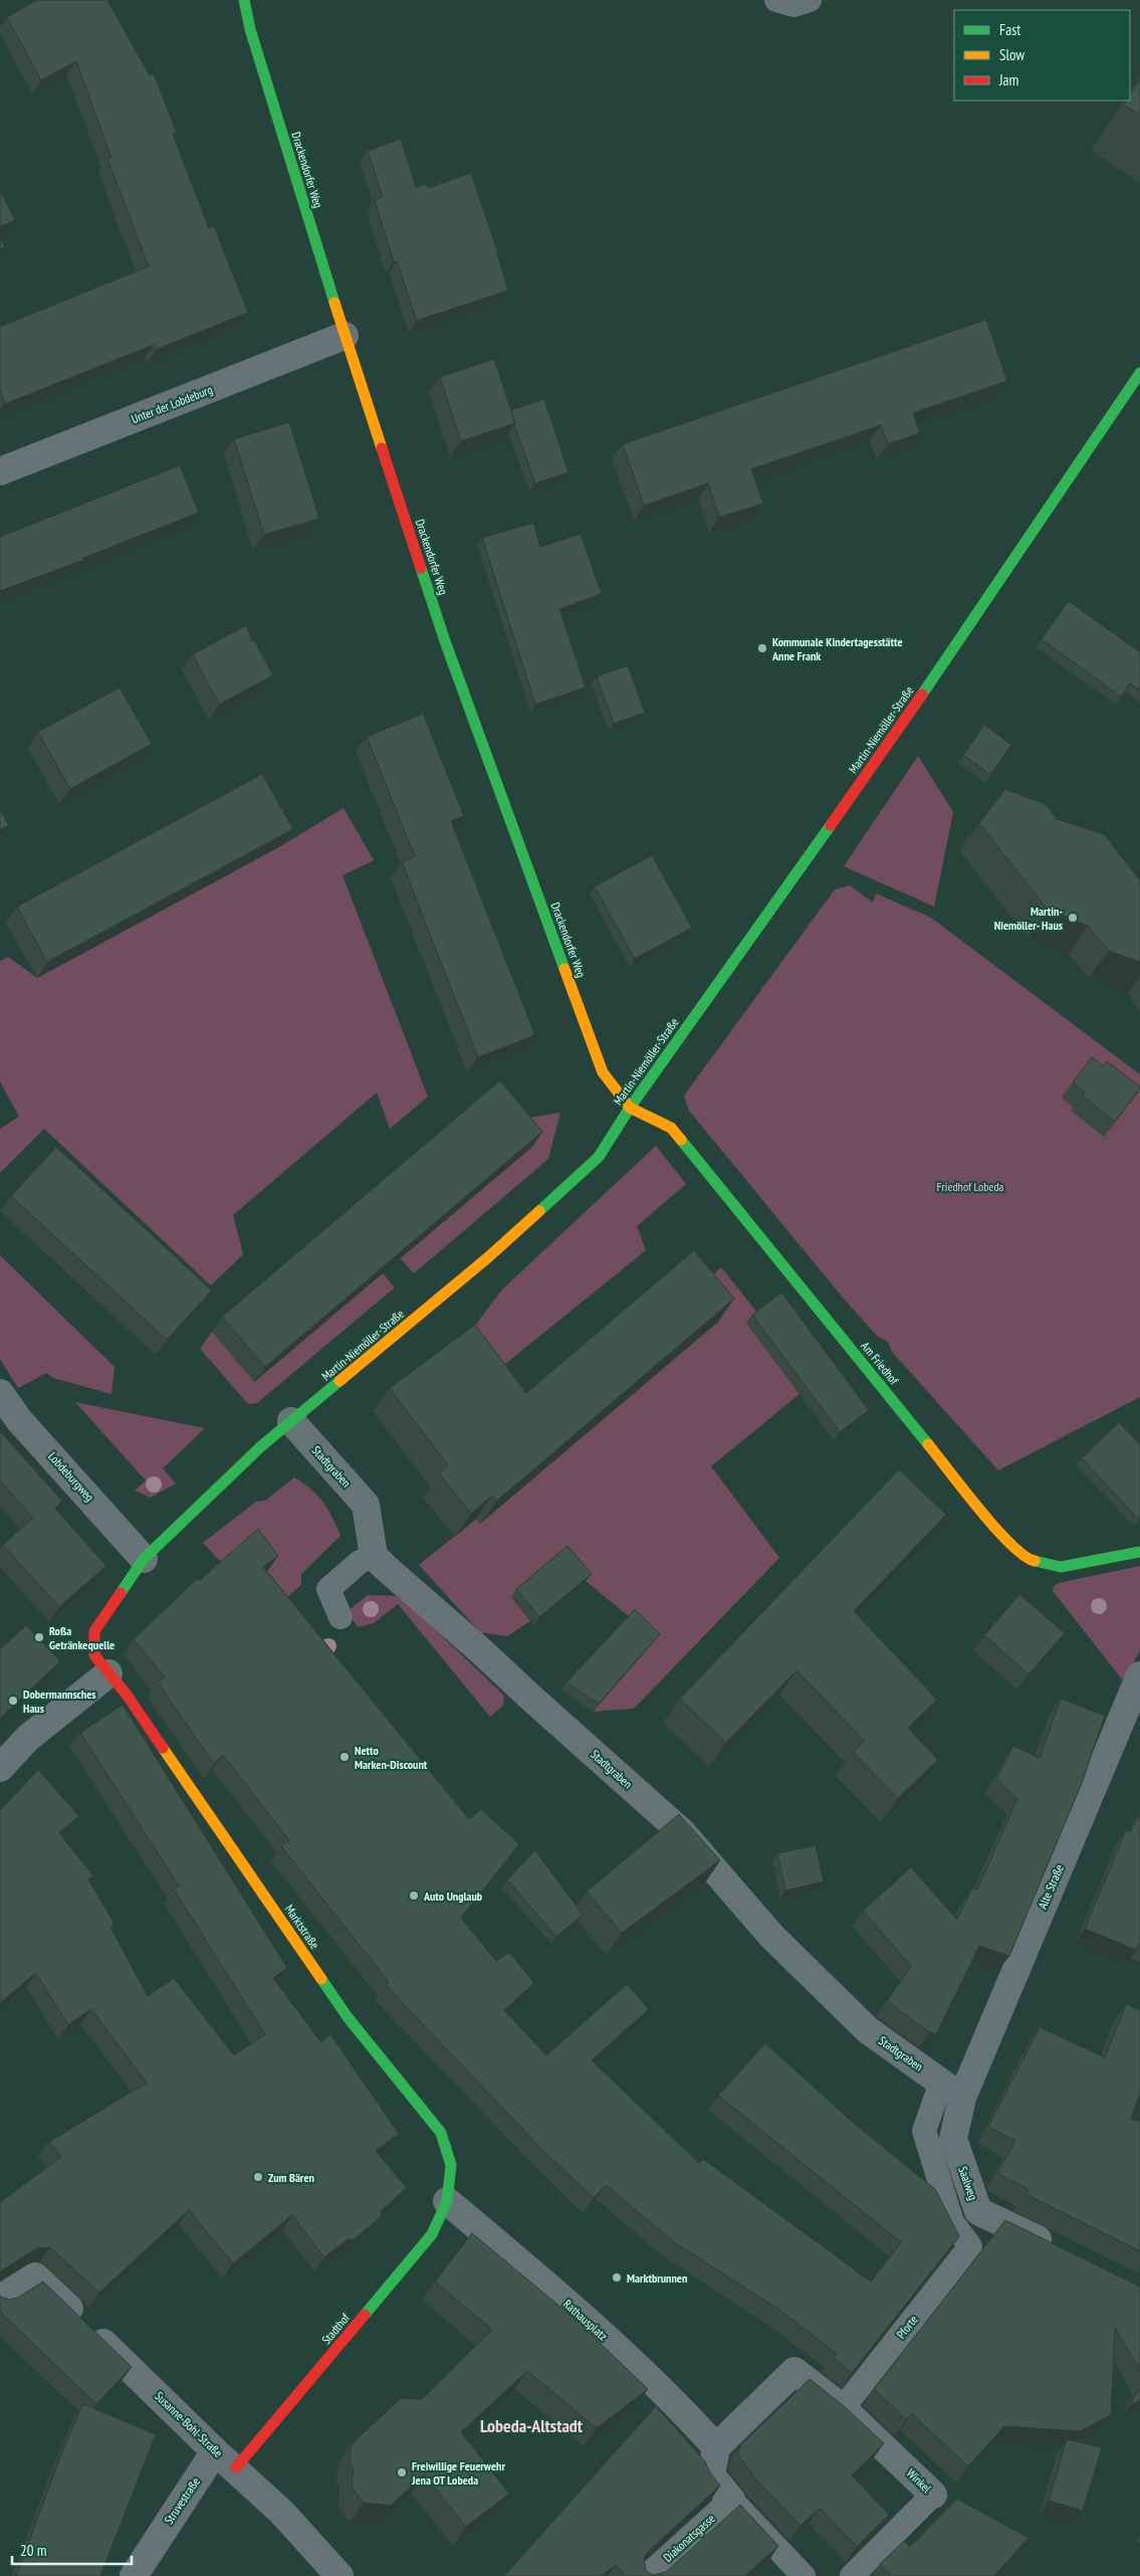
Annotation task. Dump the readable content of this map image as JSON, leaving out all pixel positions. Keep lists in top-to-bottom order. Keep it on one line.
{"streets":{"street":["Drackendorfer Weg","Unter der Lobdeburg","Martin-Niemöller-Straße","Am Friedhof","Stadtgraben","Lobdeburgweg","Alte Straße","Marktstraße","Saalweg","Rathausplatz","Stadthof","Susanne-Bohl-Straße","Winkel","Struvestraße"],"lane":["Pforte","Diakonatsgasse"]},"crossings":[["Drackendorfer Weg","Unter der Lobdeburg"],["Drackendorfer Weg","Martin-Niemöller-Straße"],["Drackendorfer Weg","Am Friedhof"],["Martin-Niemöller-Straße","Am Friedhof"],["Martin-Niemöller-Straße","Stadtgraben"],["Martin-Niemöller-Straße","Lobdeburgweg"],["Martin-Niemöller-Straße","Marktstraße"],["Stadtgraben","Alte Straße"],["Stadtgraben","Saalweg"],["Stadtgraben","Pforte"],["Alte Straße","Saalweg"],["Alte Straße","Pforte"],["Marktstraße","Rathausplatz"],["Marktstraße","Stadthof"],["Saalweg","Pforte"],["Rathausplatz","Stadthof"],["Pforte","Winkel"],["Stadthof","Susanne-Bohl-Straße"],["Susanne-Bohl-Straße","Struvestraße"]],"districts":["Lobeda-Altstadt"],"parks":["Friedhof Lobeda"],"places":["Kommunale Kindertagesstätte Anne Frank","Martin- Niemöller- Haus","Roßa Getränkequelle","Dobermannsches Haus","Netto Marken-Discount","Auto Unglaub","Zum Bären","Marktbrunnen","Freiwillige Feuerwehr Jena OT Lobeda"],"legend":["Fast","Slow","Jam"],"scale_bar":"20 m"}
